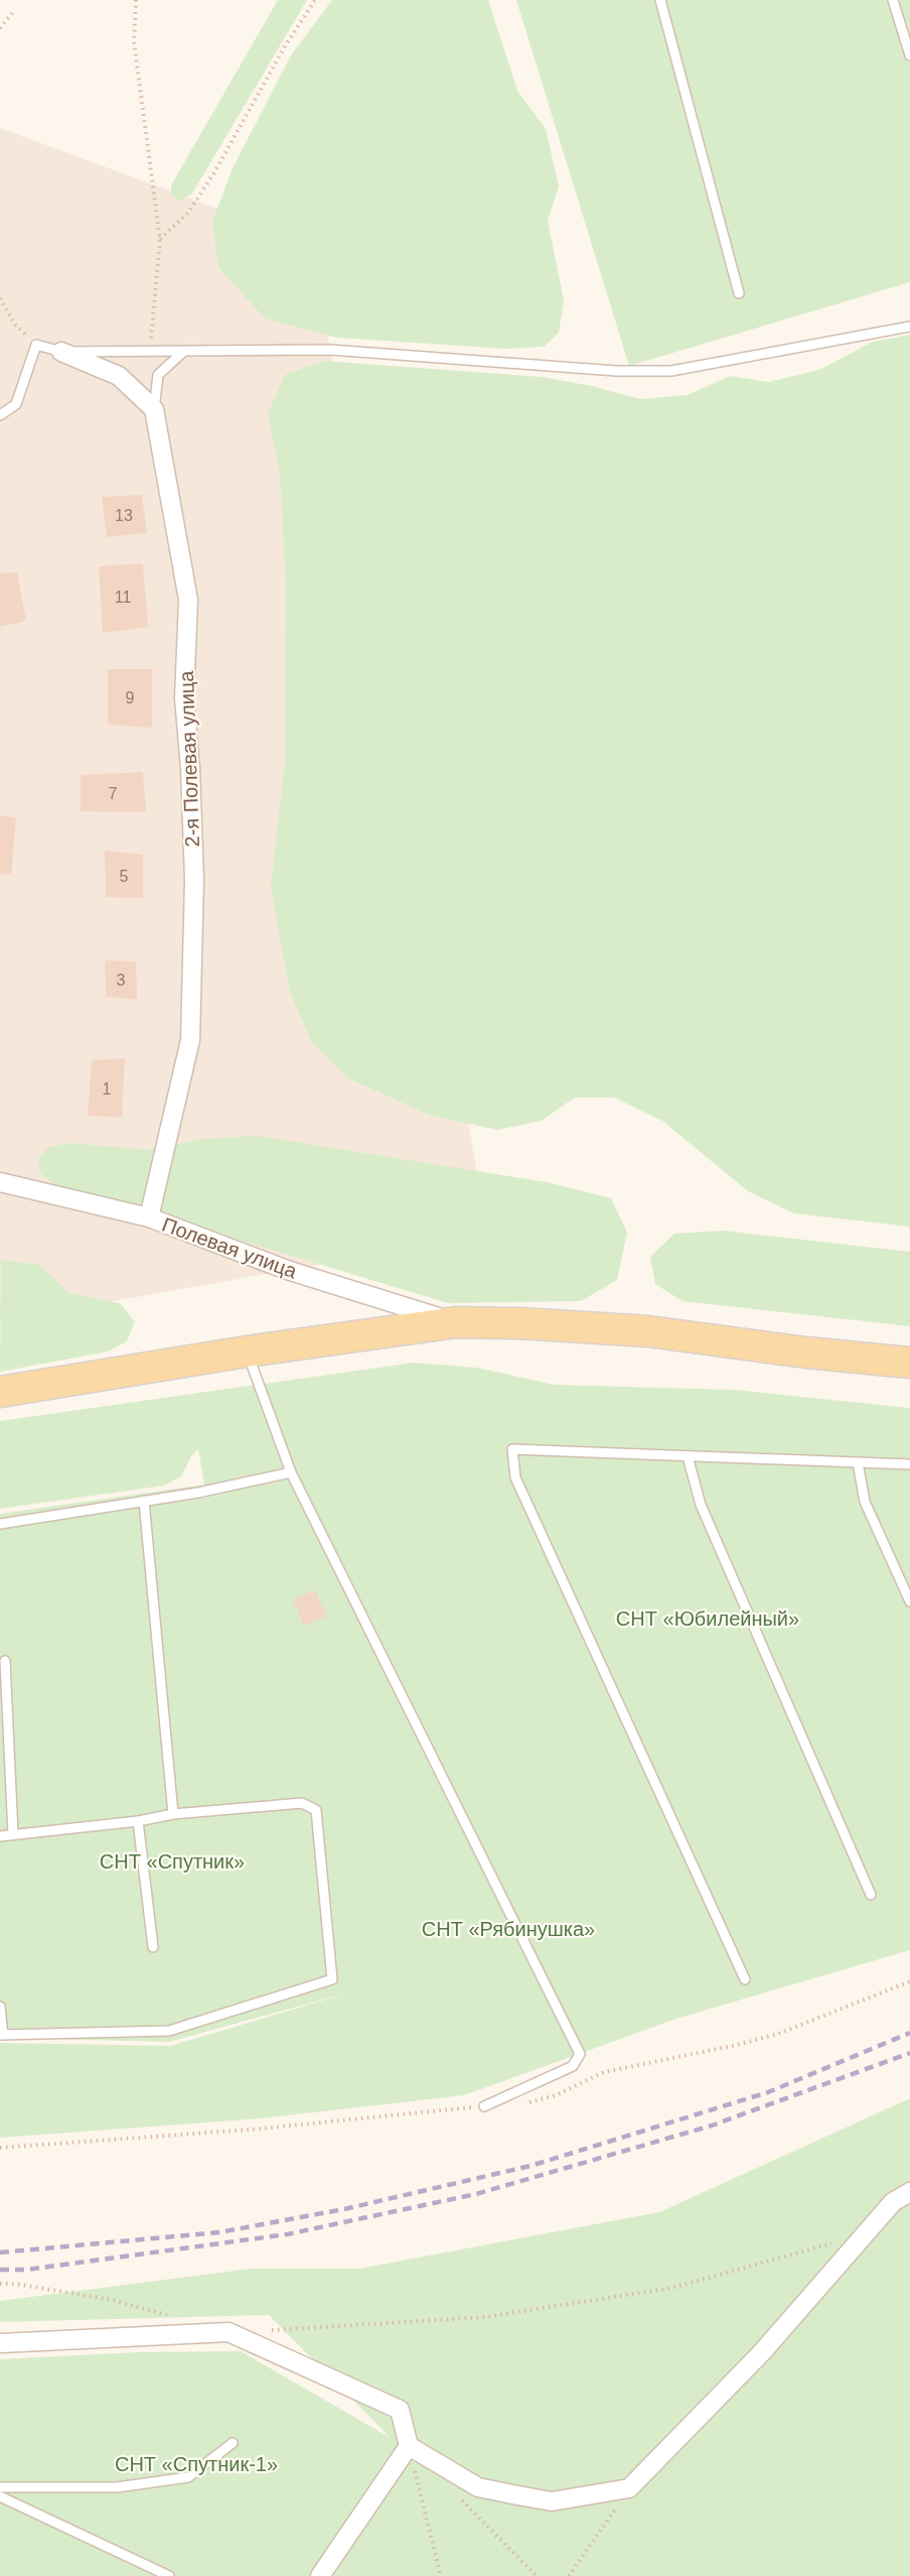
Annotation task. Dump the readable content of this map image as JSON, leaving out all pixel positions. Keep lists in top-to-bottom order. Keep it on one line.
{"streets":{"street":["2-я Полевая улица","Полевая улица"]},"crossings":[["2-я Полевая улица","Полевая улица"]],"parks":["СНТ «Юбилейный»","СНТ «Спутник»","СНТ «Рябинушка»","СНТ «Спутник-1»"],"house_numbers":["13","11","9","7","5","3","1"]}
